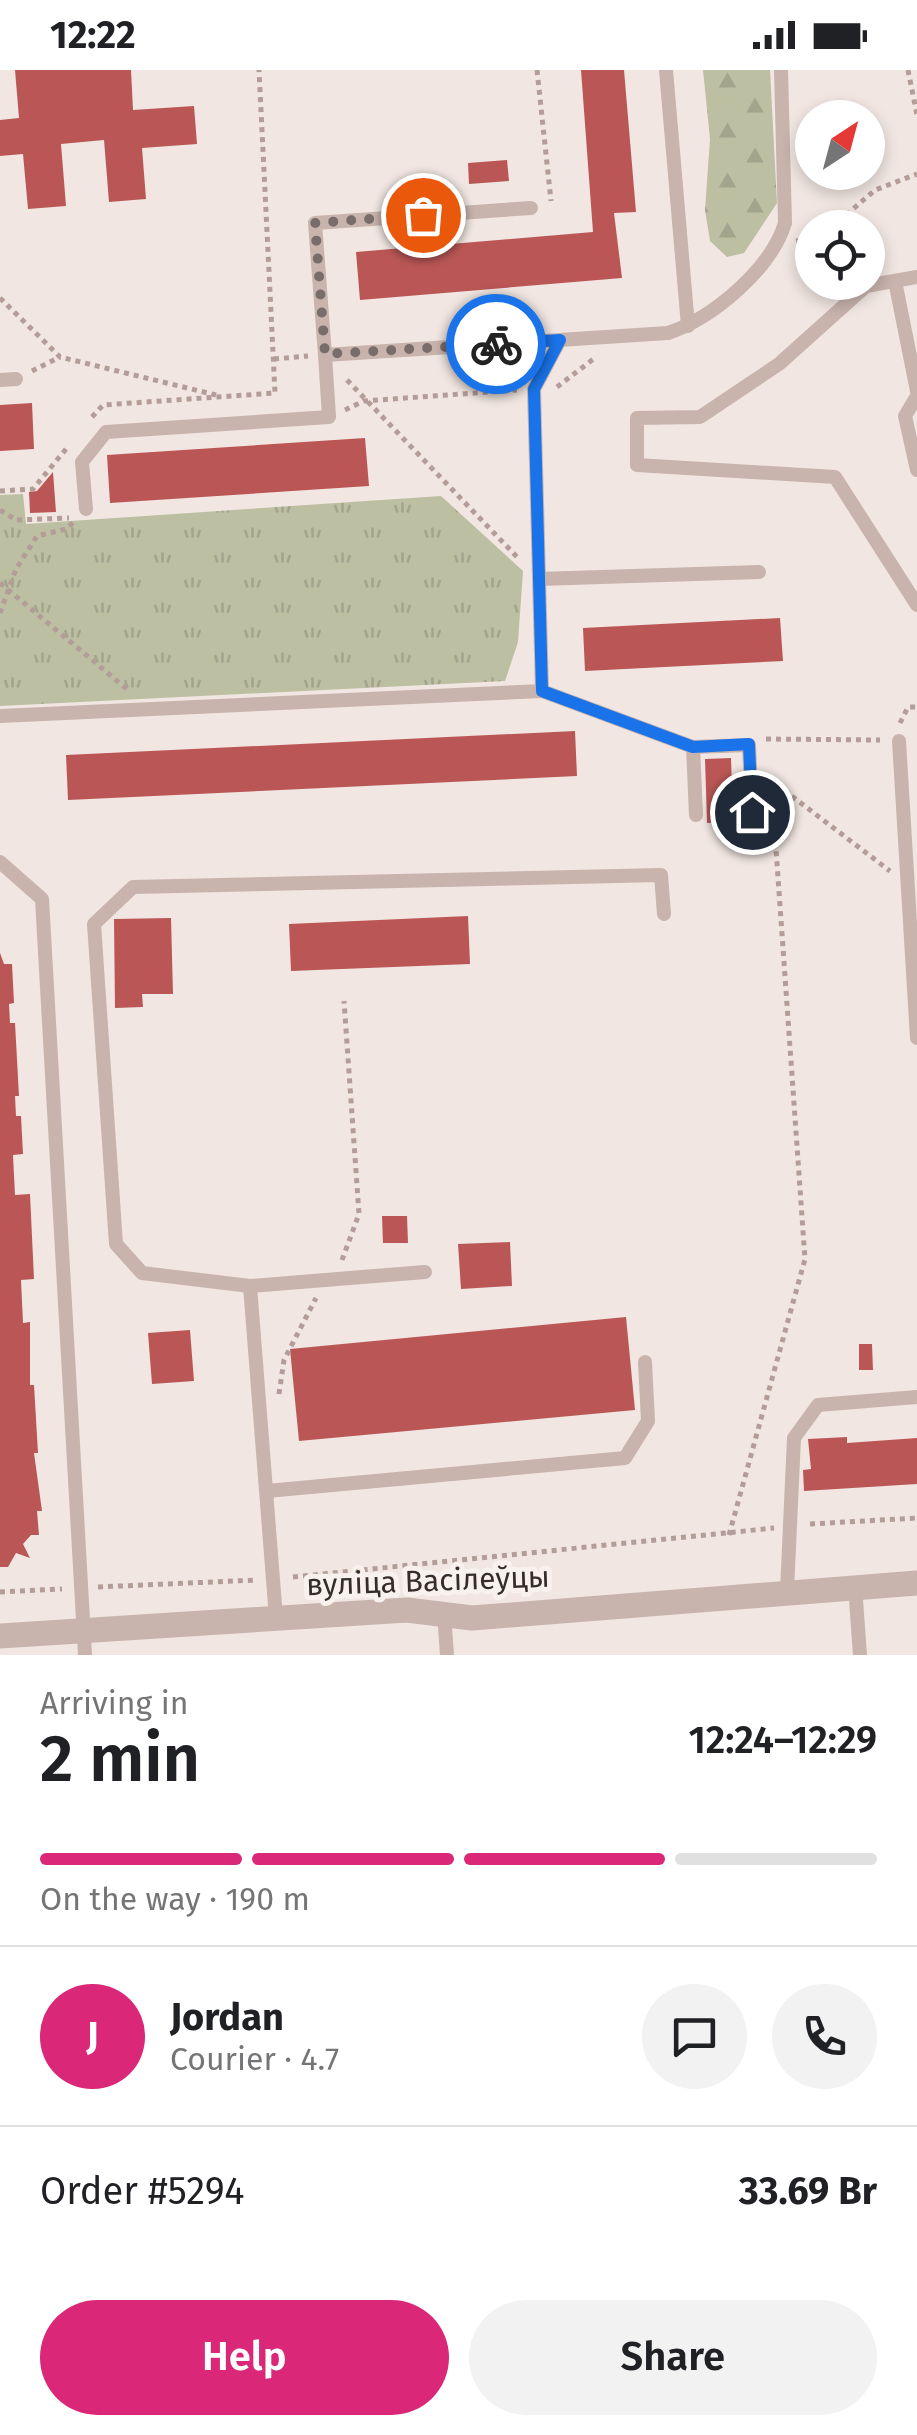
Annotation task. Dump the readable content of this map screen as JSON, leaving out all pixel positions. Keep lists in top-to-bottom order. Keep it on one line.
{"streets":{"street":["вуліца Васілеўцы"]},"north":"top right","page":{"status":"12:22","heading":["2 min","Arriving in","12:24–12:29"],"panel":["Jordan","Courier · 4.7","Order #5294","33.69 Br"],"bar":"On the way · 190 m","round":"J","buttons":["Help","Share"]}}
